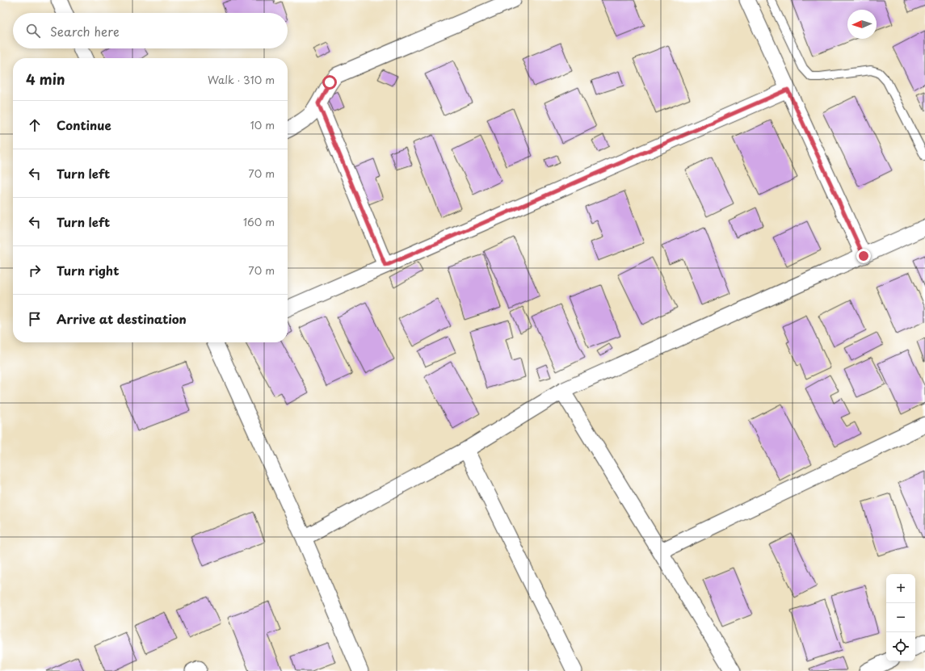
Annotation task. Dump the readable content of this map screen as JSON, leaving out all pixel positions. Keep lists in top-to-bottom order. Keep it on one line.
{"north":"left","page":{"search":"Search here","heading":["4 min","Walk · 310 m"],"list":[["Continue","10 m"],["Turn left","70 m"],["Turn left","160 m"],["Turn right","70 m"],"Arrive at destination"],"map_buttons":["+","−"]}}
